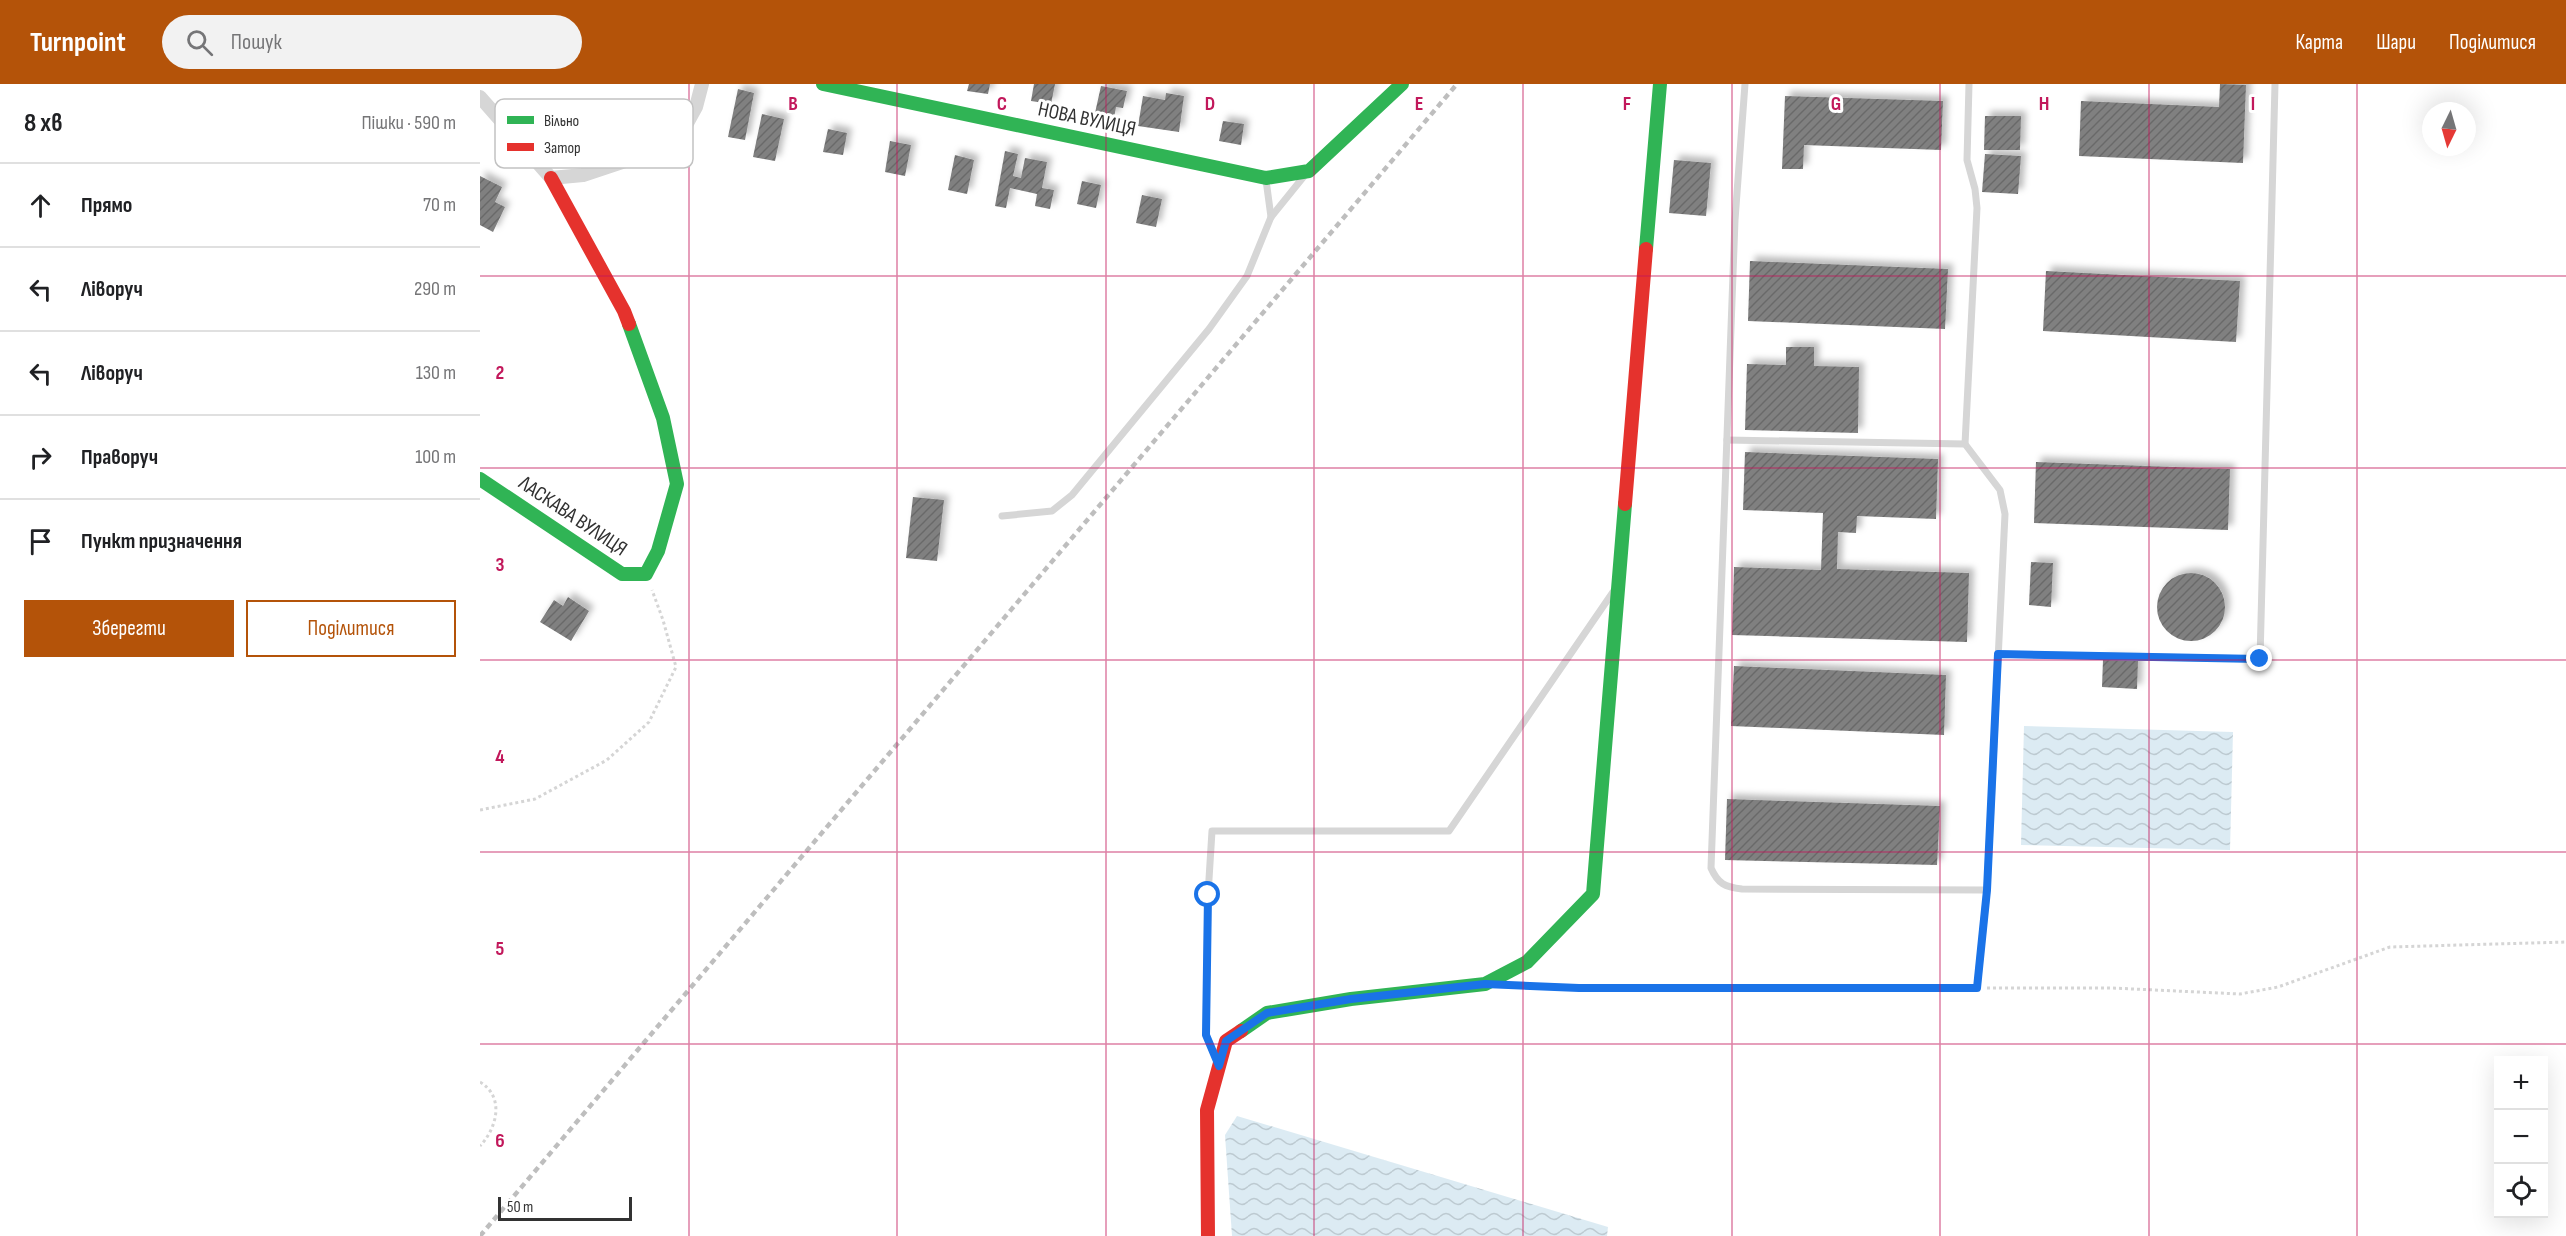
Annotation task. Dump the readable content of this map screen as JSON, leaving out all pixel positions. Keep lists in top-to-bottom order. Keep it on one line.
{"streets":{"street":["НОВА ВУЛИЦЯ","ЛАСКАВА ВУЛИЦЯ"]},"legend":["Вільно","Затор"],"scale_bar":"50 m","north":"bottom","page":{"header":"Turnpoint","search":"Пошук","nav":["Карта","Шари","Поділитися"],"heading":["8 хв","Пішки · 590 m"],"list":[["Прямо","70 m"],["Ліворуч","290 m"],["Ліворуч","130 m"],["Праворуч","100 m"],"Пункт призначення"],"buttons":["Зберегти","Поділитися"],"map_buttons":["+","−"],"scale":"50 m"},"grid":{"columns":["B","C","D","E","F","G","H","I"],"rows":["2","3","4","5","6"]}}
